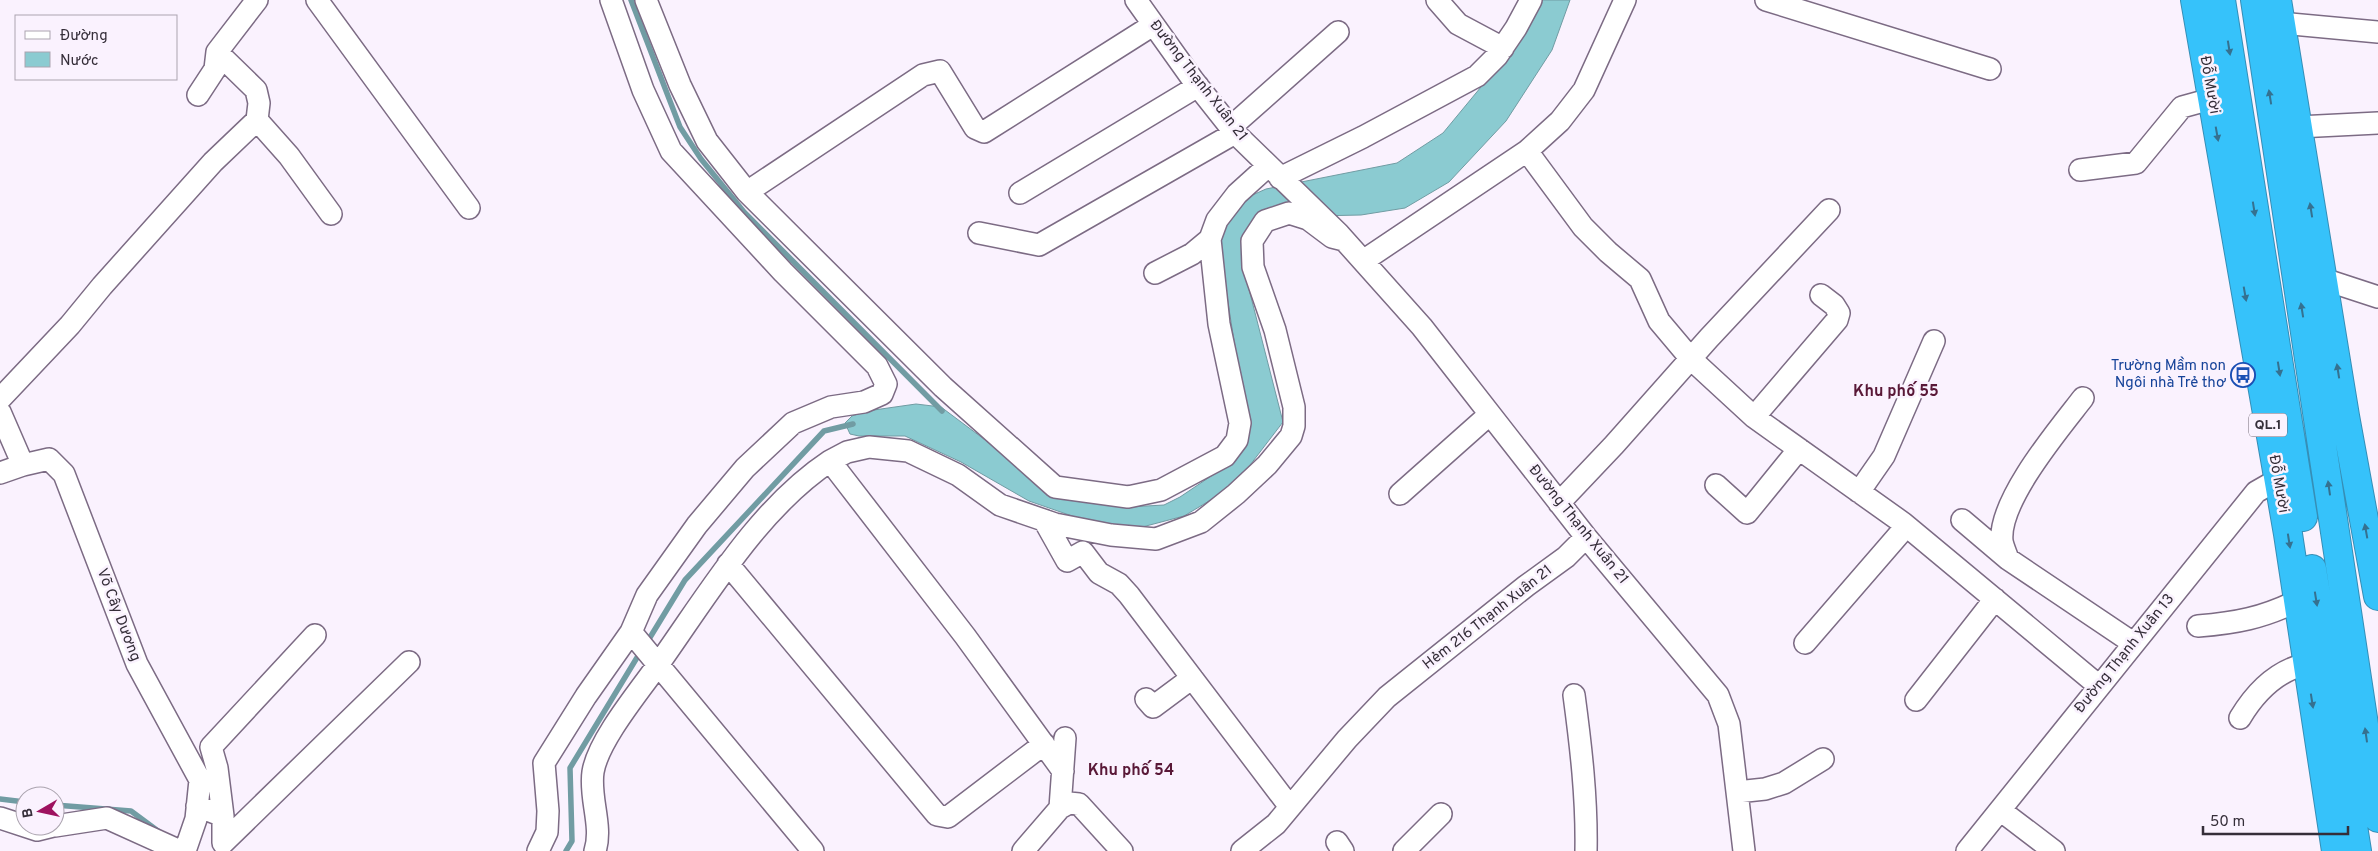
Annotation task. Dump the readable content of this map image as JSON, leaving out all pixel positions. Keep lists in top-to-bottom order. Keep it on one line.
{"streets":{"highway":["Đỗ Mười","QL.1"],"street":["Đường Thạnh Xuân 21","Võ Cây Dương","Hẻm 216 Thạnh Xuân 21","Đường Thạnh Xuân 13"]},"crossings":[["Đường Thạnh Xuân 21","Hẻm 216 Thạnh Xuân 21"],["Đỗ Mười","Đường Thạnh Xuân 13"]],"districts":["Khu phố 55","Khu phố 54"],"places":{"bus stop":["Trường Mầm non Ngôi nhà Trẻ thơ"]},"legend":["Đường","Nước"],"scale_bar":"50 m","north":"left"}
